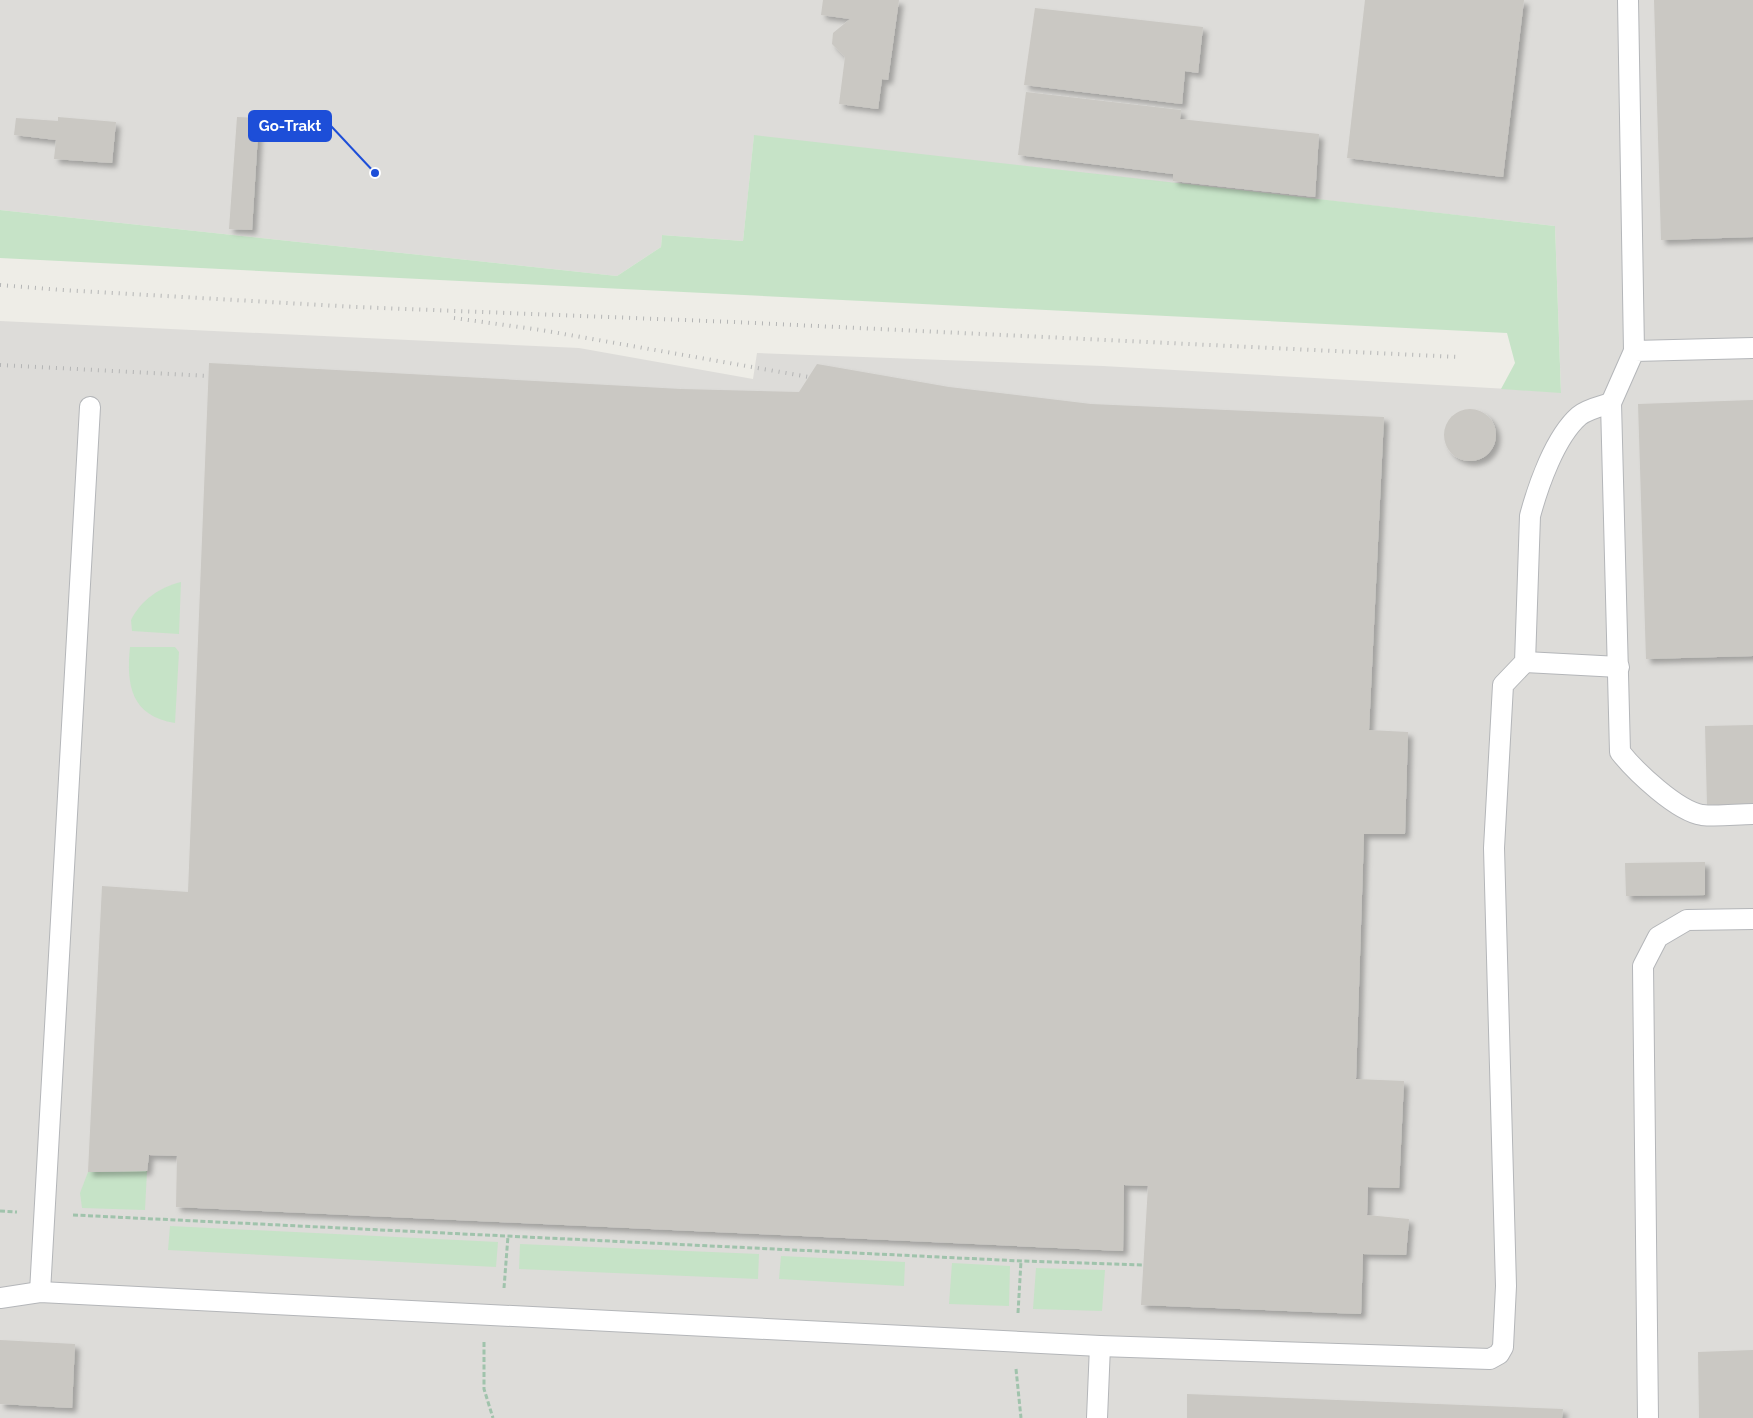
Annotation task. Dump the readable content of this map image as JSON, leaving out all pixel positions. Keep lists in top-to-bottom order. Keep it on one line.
{"places":["Go-Trakt"]}
